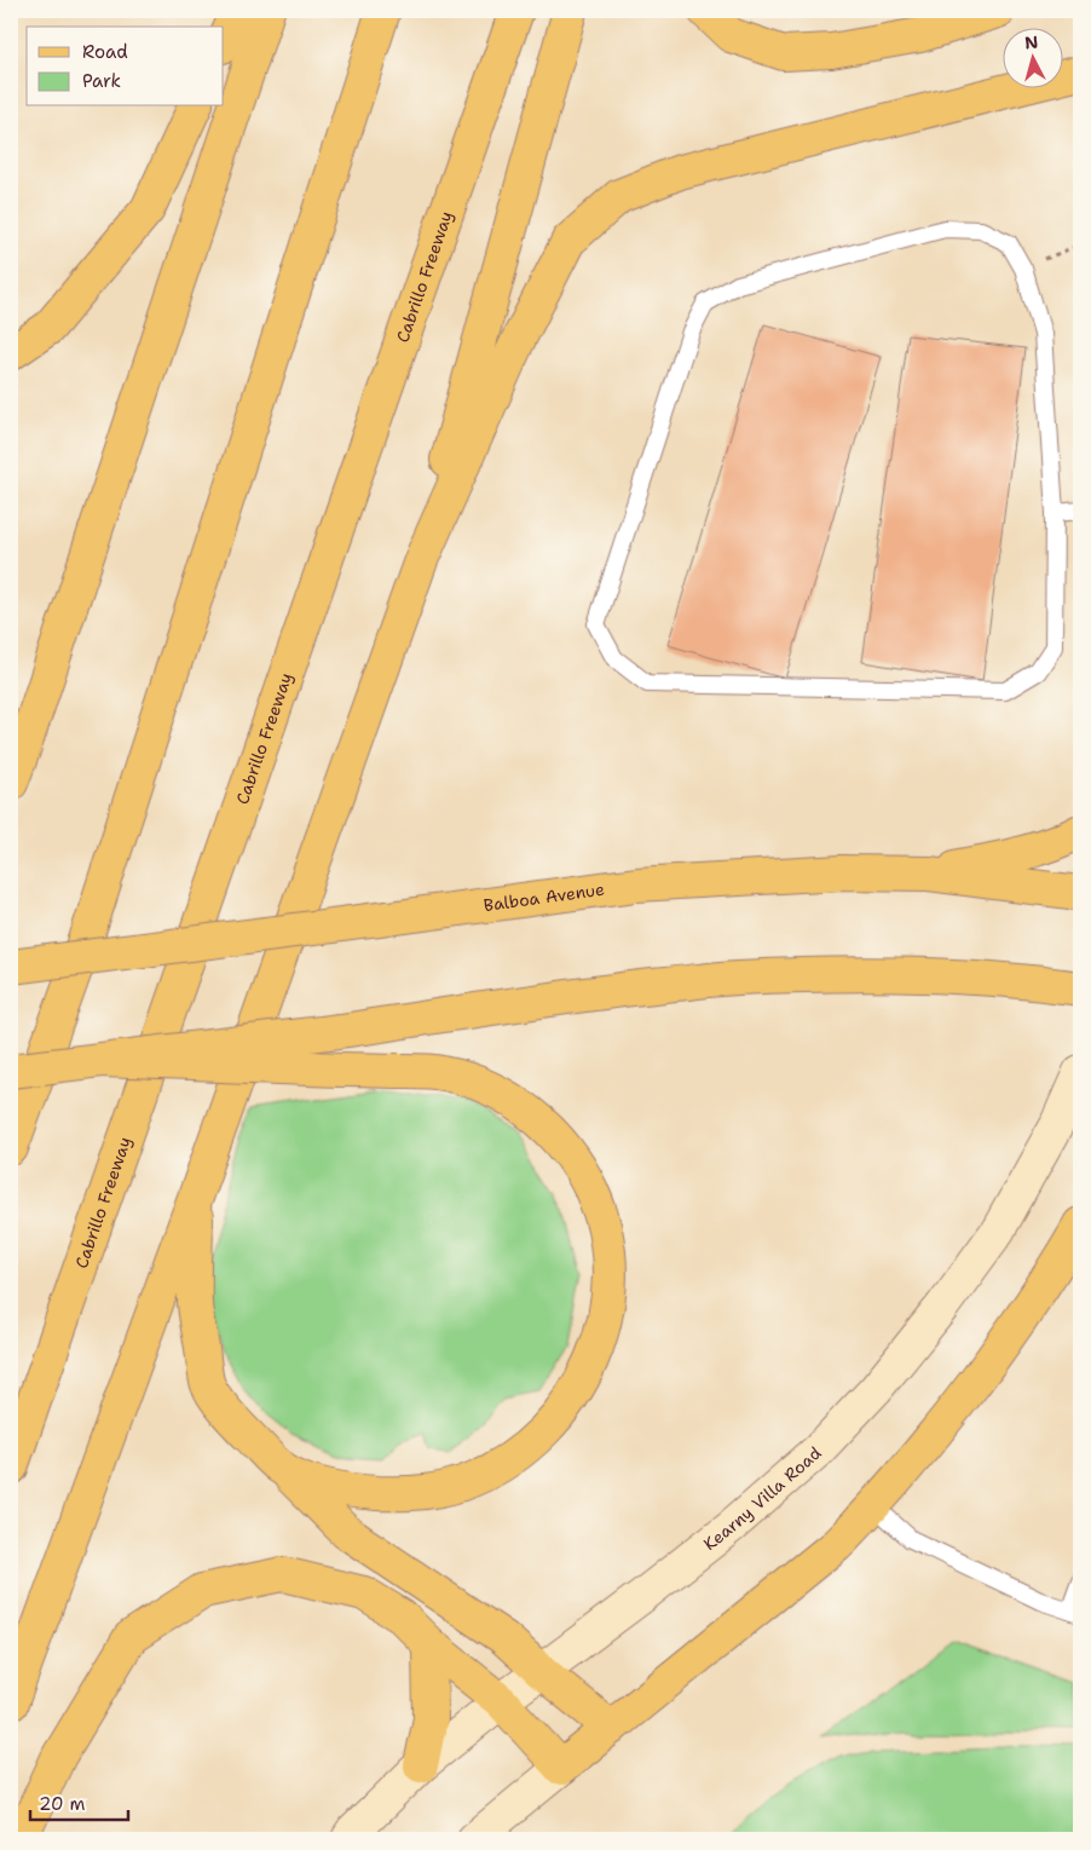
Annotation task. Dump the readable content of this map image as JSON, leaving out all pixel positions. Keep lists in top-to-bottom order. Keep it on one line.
{"streets":{"main road":["Cabrillo Freeway","Balboa Avenue","Kearny Villa Road"]},"legend":["Road","Park"],"scale_bar":"20 m","north":"top"}
